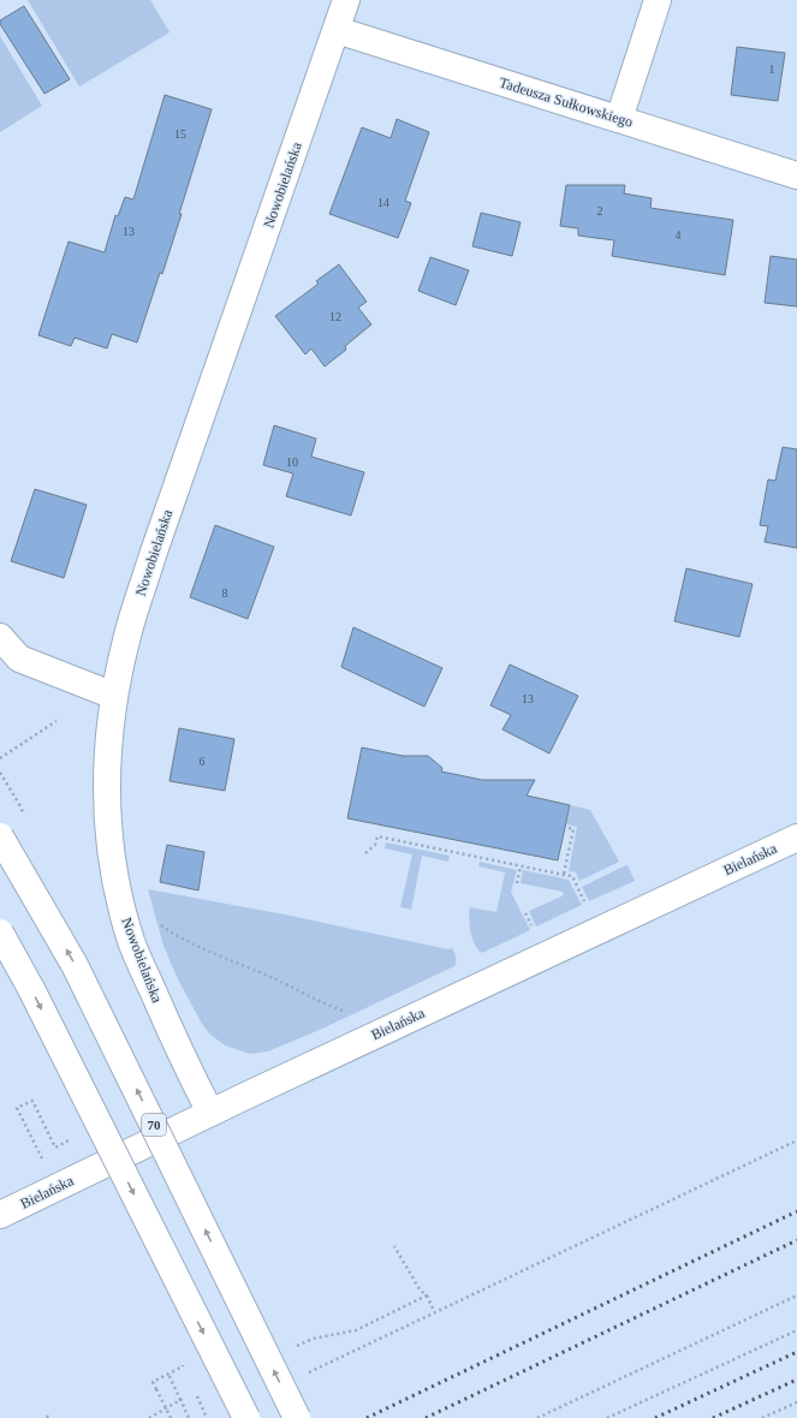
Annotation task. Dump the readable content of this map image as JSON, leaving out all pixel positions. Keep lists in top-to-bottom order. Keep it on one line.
{"streets":{"street":["Tadeusza Sułkowskiego","Nowobielańska","Bielańska","70"]},"crossings":[["Tadeusza Sułkowskiego","Nowobielańska"],["Nowobielańska","Bielańska"]],"house_numbers":["1","15","14","2","13","4","12","10","8","13","6"]}
